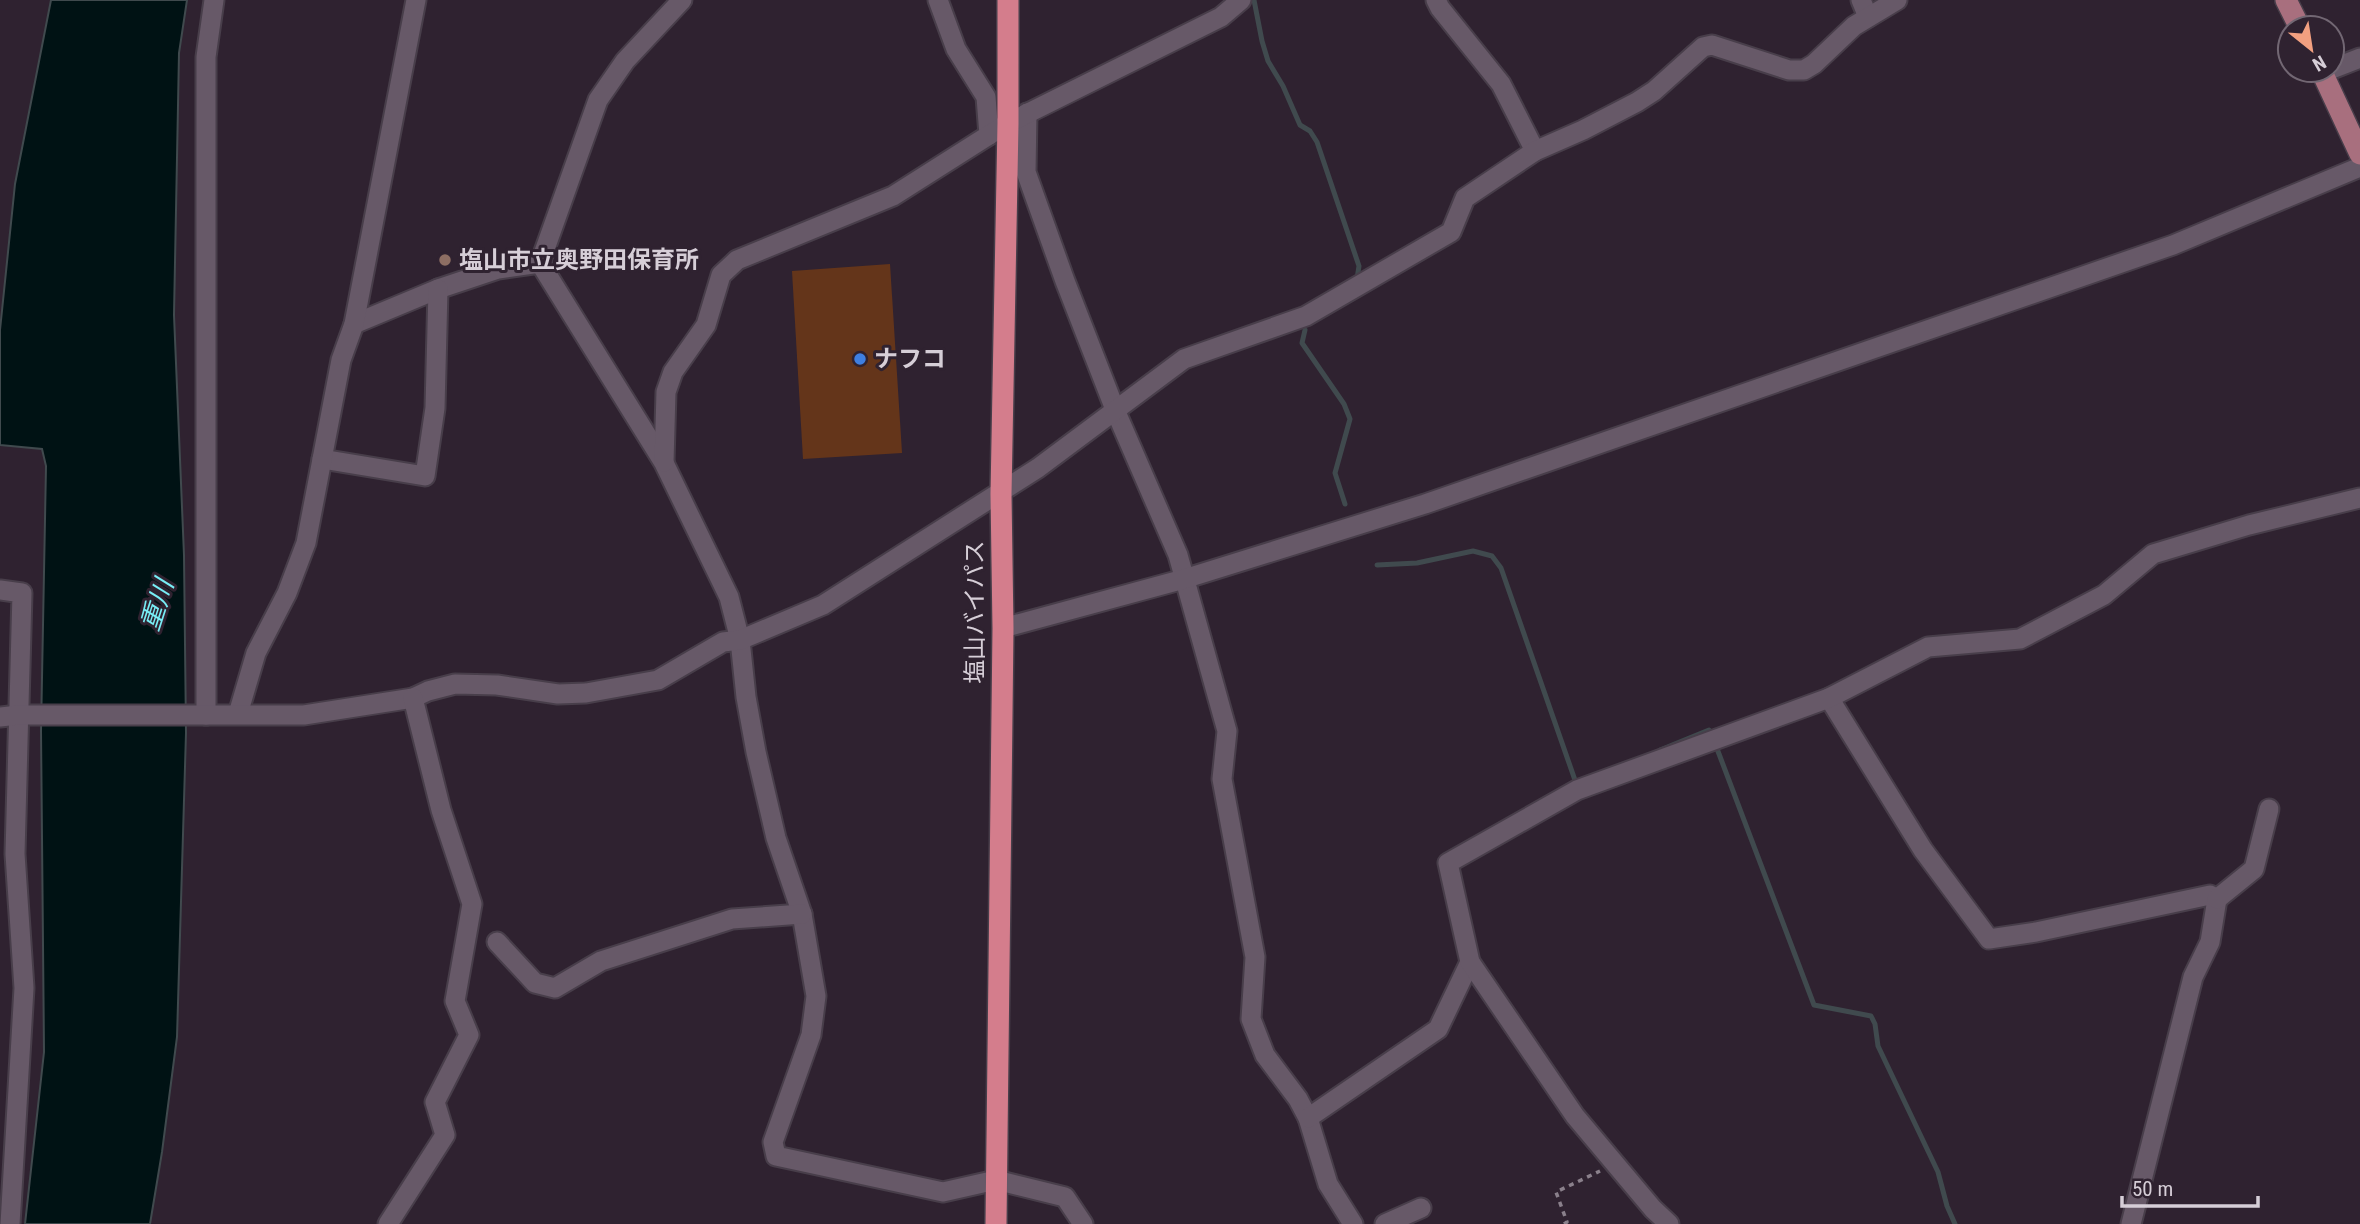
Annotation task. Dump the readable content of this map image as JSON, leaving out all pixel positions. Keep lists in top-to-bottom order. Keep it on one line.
{"streets":{"highway":["塩山バイパス"]},"water":["重川"],"places":["塩山市立奥野田保育所","ナフコ"],"scale_bar":"50 m","north":"bottom right"}
